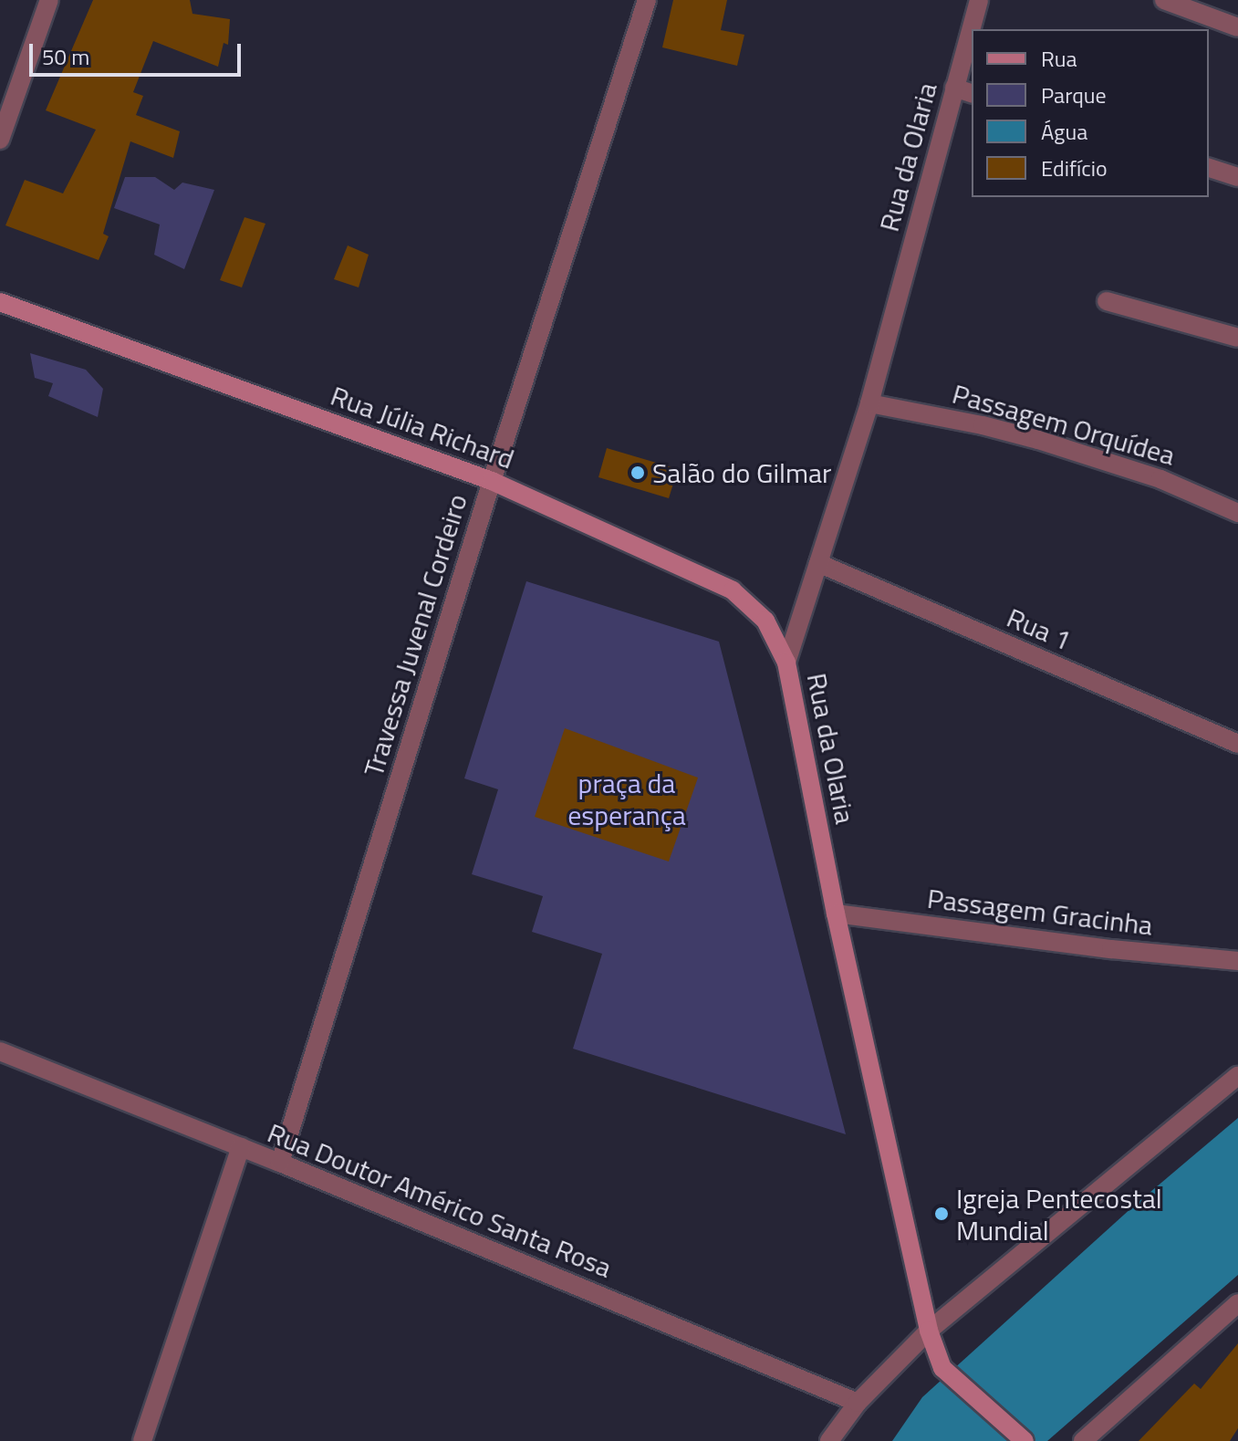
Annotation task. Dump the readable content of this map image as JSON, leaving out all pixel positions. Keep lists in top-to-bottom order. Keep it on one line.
{"streets":{"street":["Rua da Olaria","Passagem Orquídea","Rua Júlia Richard","Rua 1","Travessa Juvenal Cordeiro","Passagem Gracinha","Rua Doutor Américo Santa Rosa"]},"crossings":[["Rua da Olaria","Passagem Orquídea"],["Rua da Olaria","Rua Júlia Richard"],["Rua da Olaria","Rua 1"],["Rua da Olaria","Passagem Gracinha"],["Rua Júlia Richard","Travessa Juvenal Cordeiro"],["Travessa Juvenal Cordeiro","Rua Doutor Américo Santa Rosa"]],"parks":["praça da esperança"],"places":["Salão do Gilmar","Igreja Pentecostal Mundial"],"legend":["Rua","Parque","Água","Edifício"],"scale_bar":"50 m"}
